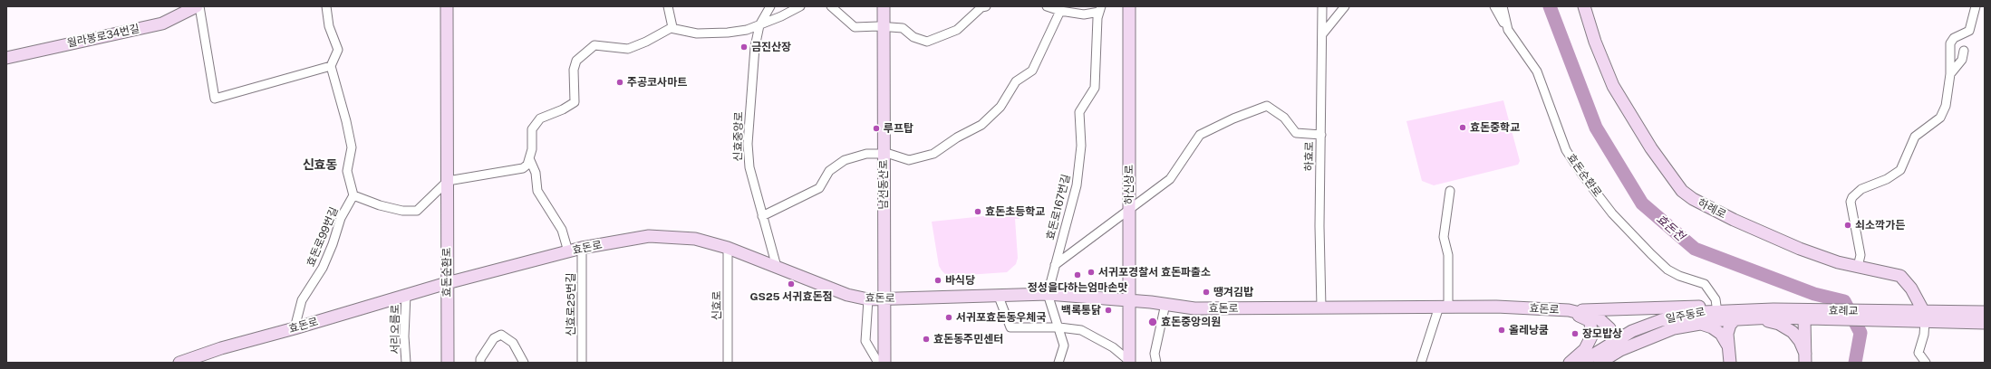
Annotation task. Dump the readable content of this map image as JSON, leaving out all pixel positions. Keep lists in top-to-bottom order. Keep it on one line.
{"streets":{"street":["월라봉로34번길","신효중앙로","하효로","효돈순환로","남선동산로","하신상로","효돈로167번길","하례로","효돈로99번길","효돈로","신효로25번길","신효로","효례교","일주동로","서리오름로"]},"crossings":[["신효중앙로","효돈로"],["하효로","효돈로"],["효돈순환로","효돈로"],["남선동산로","효돈로"],["하신상로","효돈로"],["효돈로167번길","효돈로"],["하례로","효례교"],["효돈로99번길","효돈로"],["효돈로","신효로25번길"],["효돈로","신효로"],["효돈로","일주동로"],["효돈로","서리오름로"],["효례교","일주동로"]],"districts":["신효동"],"water":["효돈천"],"places":["금진산장","주공코사마트","효돈중학교","루프탑","효돈초등학교","쇠소깍가든","서귀포경찰서 효돈파출소","정성을다하는엄마손맛","바식당","GS25 서귀효돈점","땡겨김밥","백록통닭","서귀포효돈동우체국","효돈중앙의원","올레낭쿰","장모밥상","효돈동주민센터"]}
